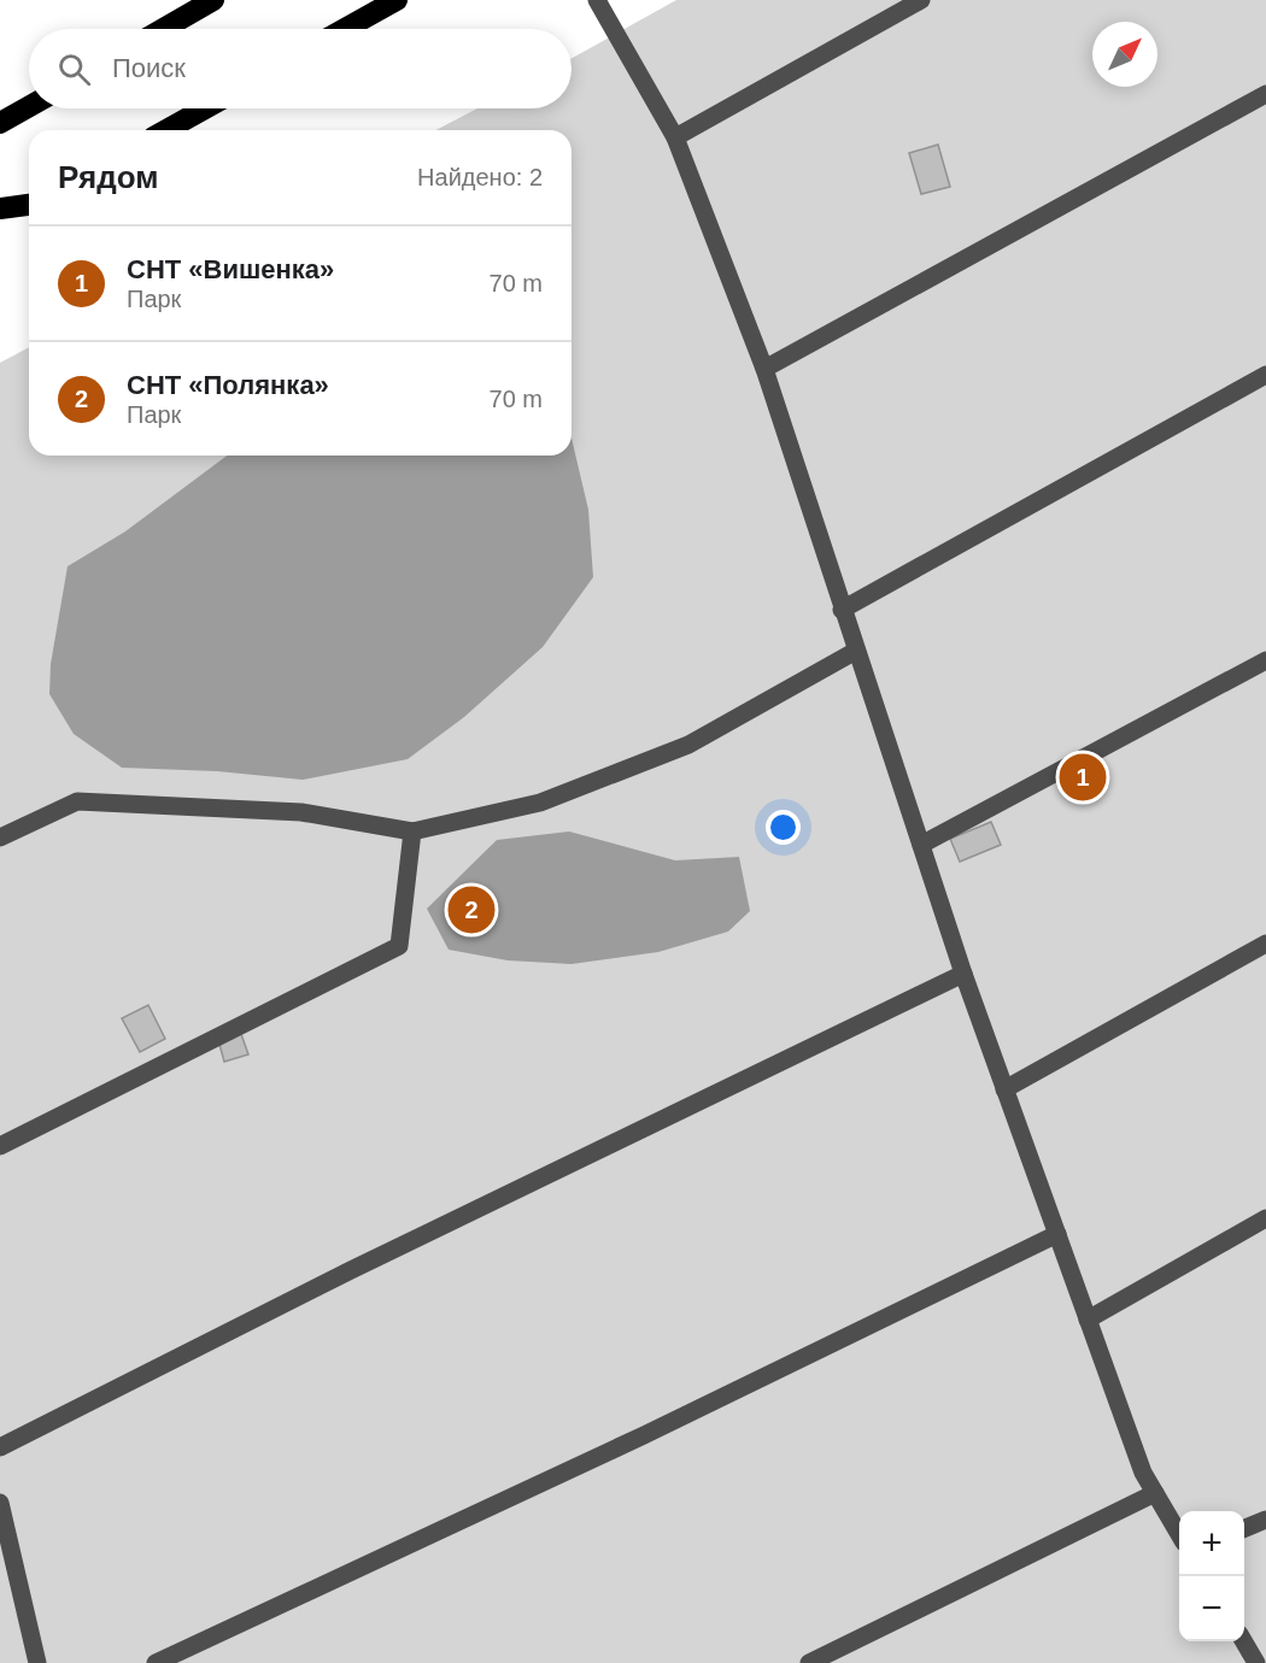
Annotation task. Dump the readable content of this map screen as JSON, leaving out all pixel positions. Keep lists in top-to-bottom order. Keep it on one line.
{"north":"top right","page":{"search":"Поиск","heading":["Рядом","Найдено: 2"],"list":[{"mark":"1","name":"СНТ «Вишенка»","note":"Парк","value":"70 m"},{"mark":"2","name":"СНТ «Полянка»","note":"Парк","value":"70 m"}],"pins":["1","2"],"map_buttons":["+","−"]}}
